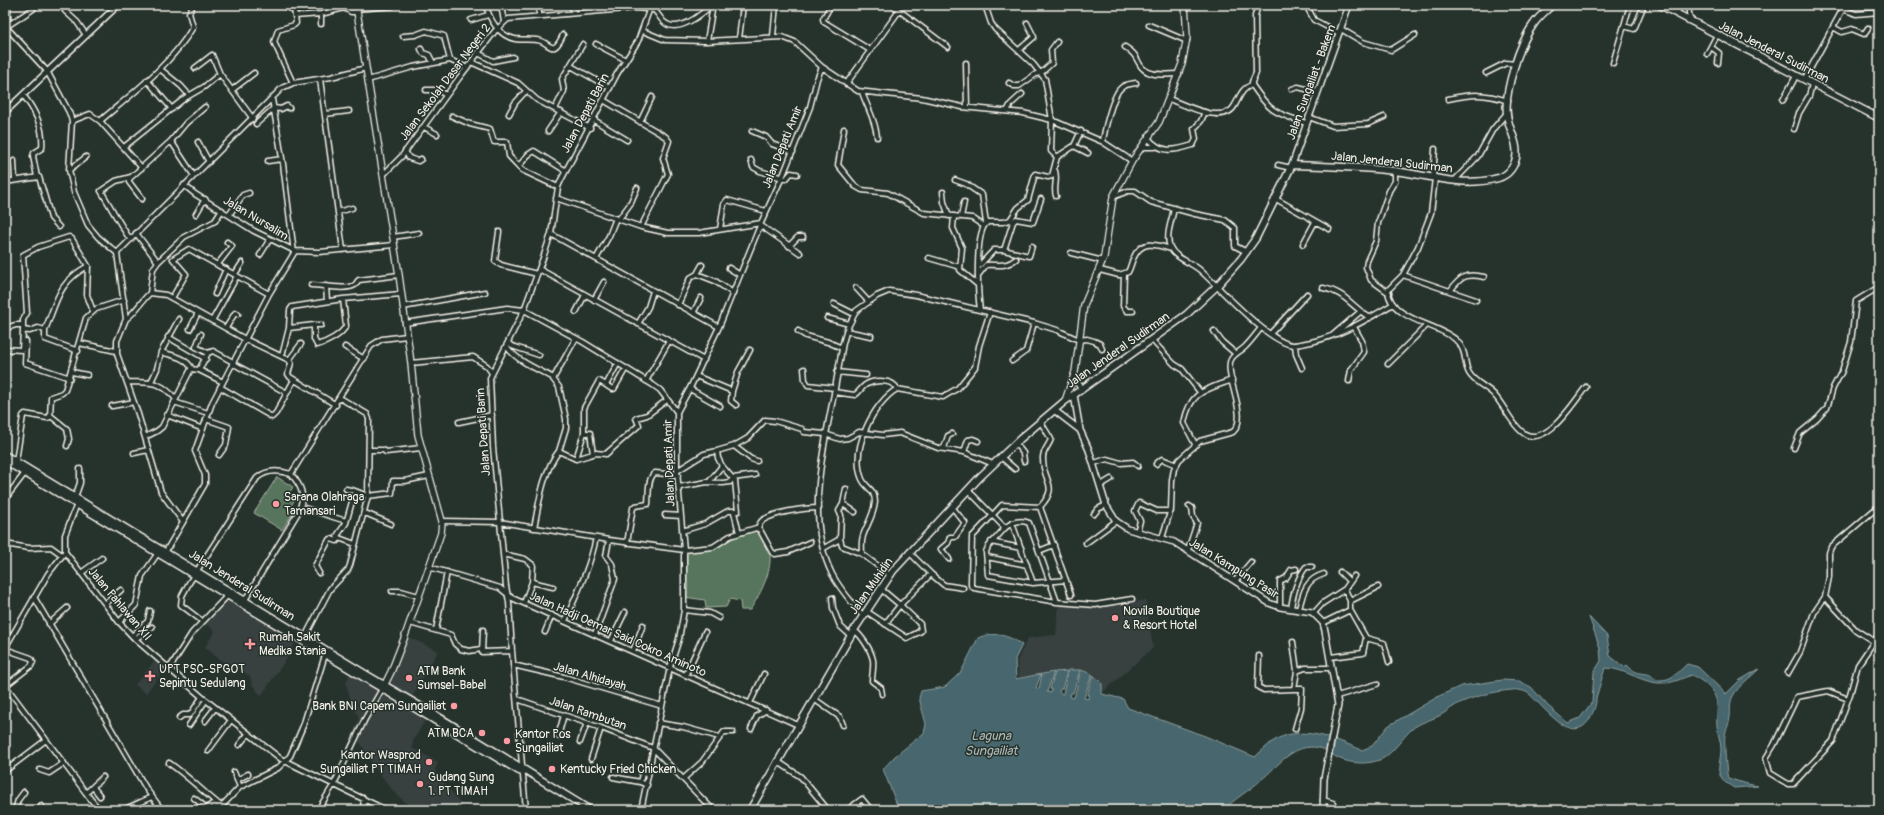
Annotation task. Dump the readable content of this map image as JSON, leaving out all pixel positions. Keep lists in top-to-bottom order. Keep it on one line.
{"streets":{"highway":["Jalan Jenderal Sudirman","Jalan Muhidin"],"street":["Jalan Sekolah Dasar Negeri 2","Jalan Sungailiat - Bakem","Jalan Depati Barin","Jalan Depati Amir","Jalan Nursalim","Jalan Kampung Pasir","Jalan Pahlawan XII","Jalan Hadji Oemar Said Cokro Aminoto","Jalan Alhidayah","Jalan Rambutan"]},"crossings":[["Jalan Jenderal Sudirman","Jalan Sungailiat - Bakem"],["Jalan Jenderal Sudirman","Jalan Depati Barin"],["Jalan Jenderal Sudirman","Jalan Kampung Pasir"],["Jalan Jenderal Sudirman","Jalan Muhidin"],["Jalan Sekolah Dasar Negeri 2","Jalan Depati Barin"],["Jalan Depati Barin","Jalan Hadji Oemar Said Cokro Aminoto"],["Jalan Depati Barin","Jalan Alhidayah"],["Jalan Depati Barin","Jalan Rambutan"],["Jalan Depati Amir","Jalan Hadji Oemar Said Cokro Aminoto"],["Jalan Depati Amir","Jalan Alhidayah"],["Jalan Depati Amir","Jalan Rambutan"],["Jalan Kampung Pasir","Jalan Muhidin"],["Jalan Muhidin","Jalan Hadji Oemar Said Cokro Aminoto"]],"water":["Laguna Sungailiat"],"places":{"other":["Sarana Olahraga Tamansari","Novila Boutique & Resort Hotel","ATM Bank Sumsel-Babel","Bank BNI Capem Sungailiat","ATM BCA","Kantor Pos Sungailiat","Kantor Wasprod Sungailiat PT TIMAH","Kentucky Fried Chicken","Gudang Sung 1. PT TIMAH"],"health":["Rumah Sakit Medika Stania","UPT PSC-SPGOT Sepintu Sedulang"]}}
